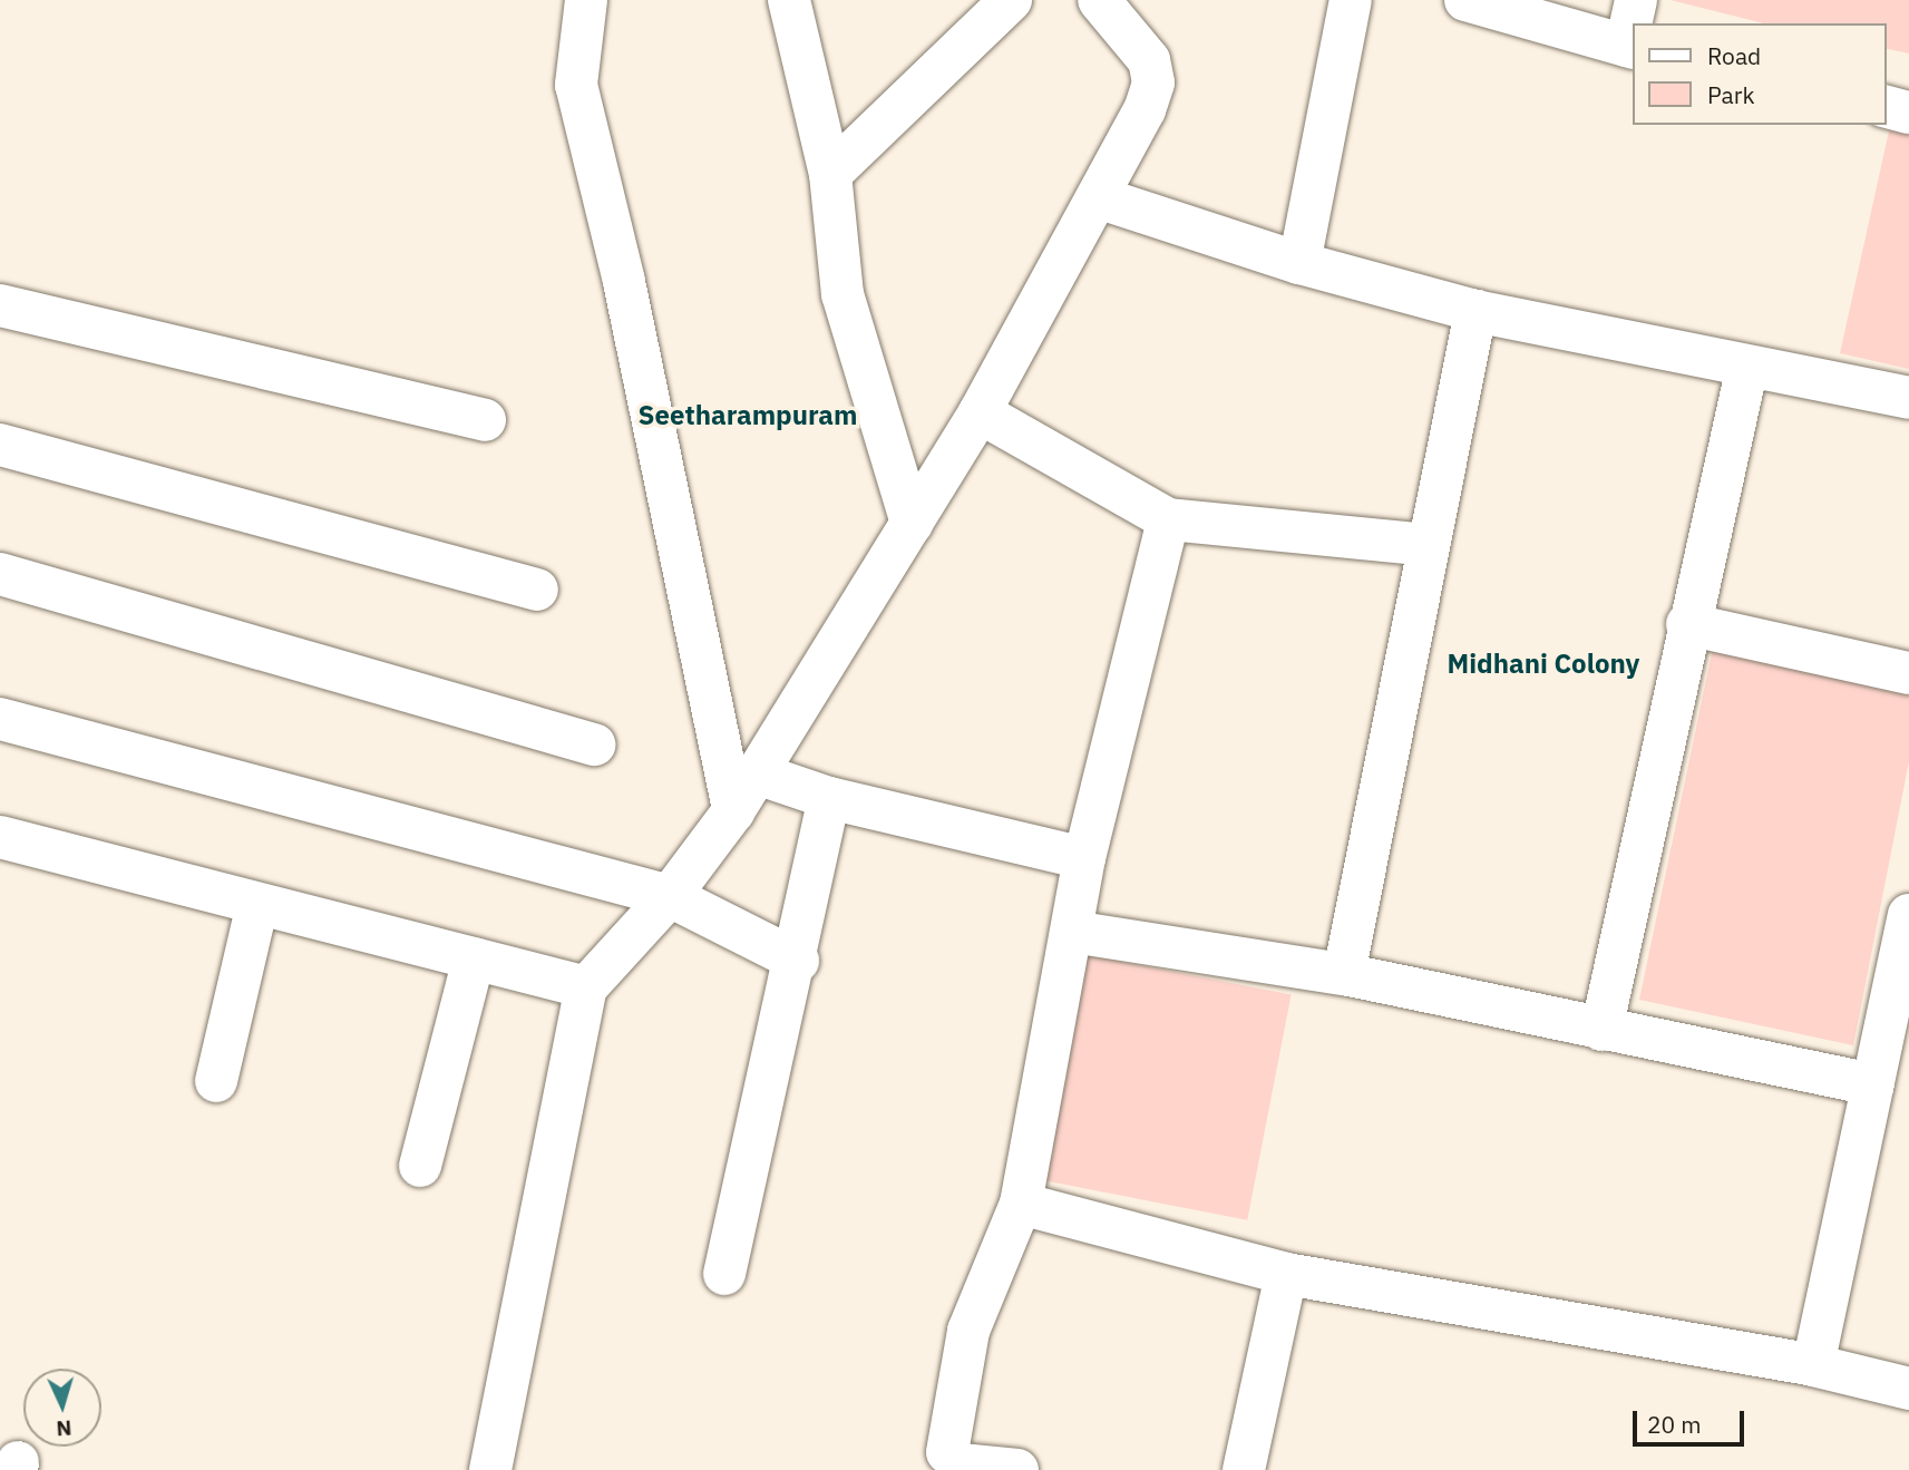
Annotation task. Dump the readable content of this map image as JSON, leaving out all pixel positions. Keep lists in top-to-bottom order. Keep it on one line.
{"districts":["Seetharampuram","Midhani Colony"],"legend":["Road","Park"],"scale_bar":"20 m","north":"bottom"}
